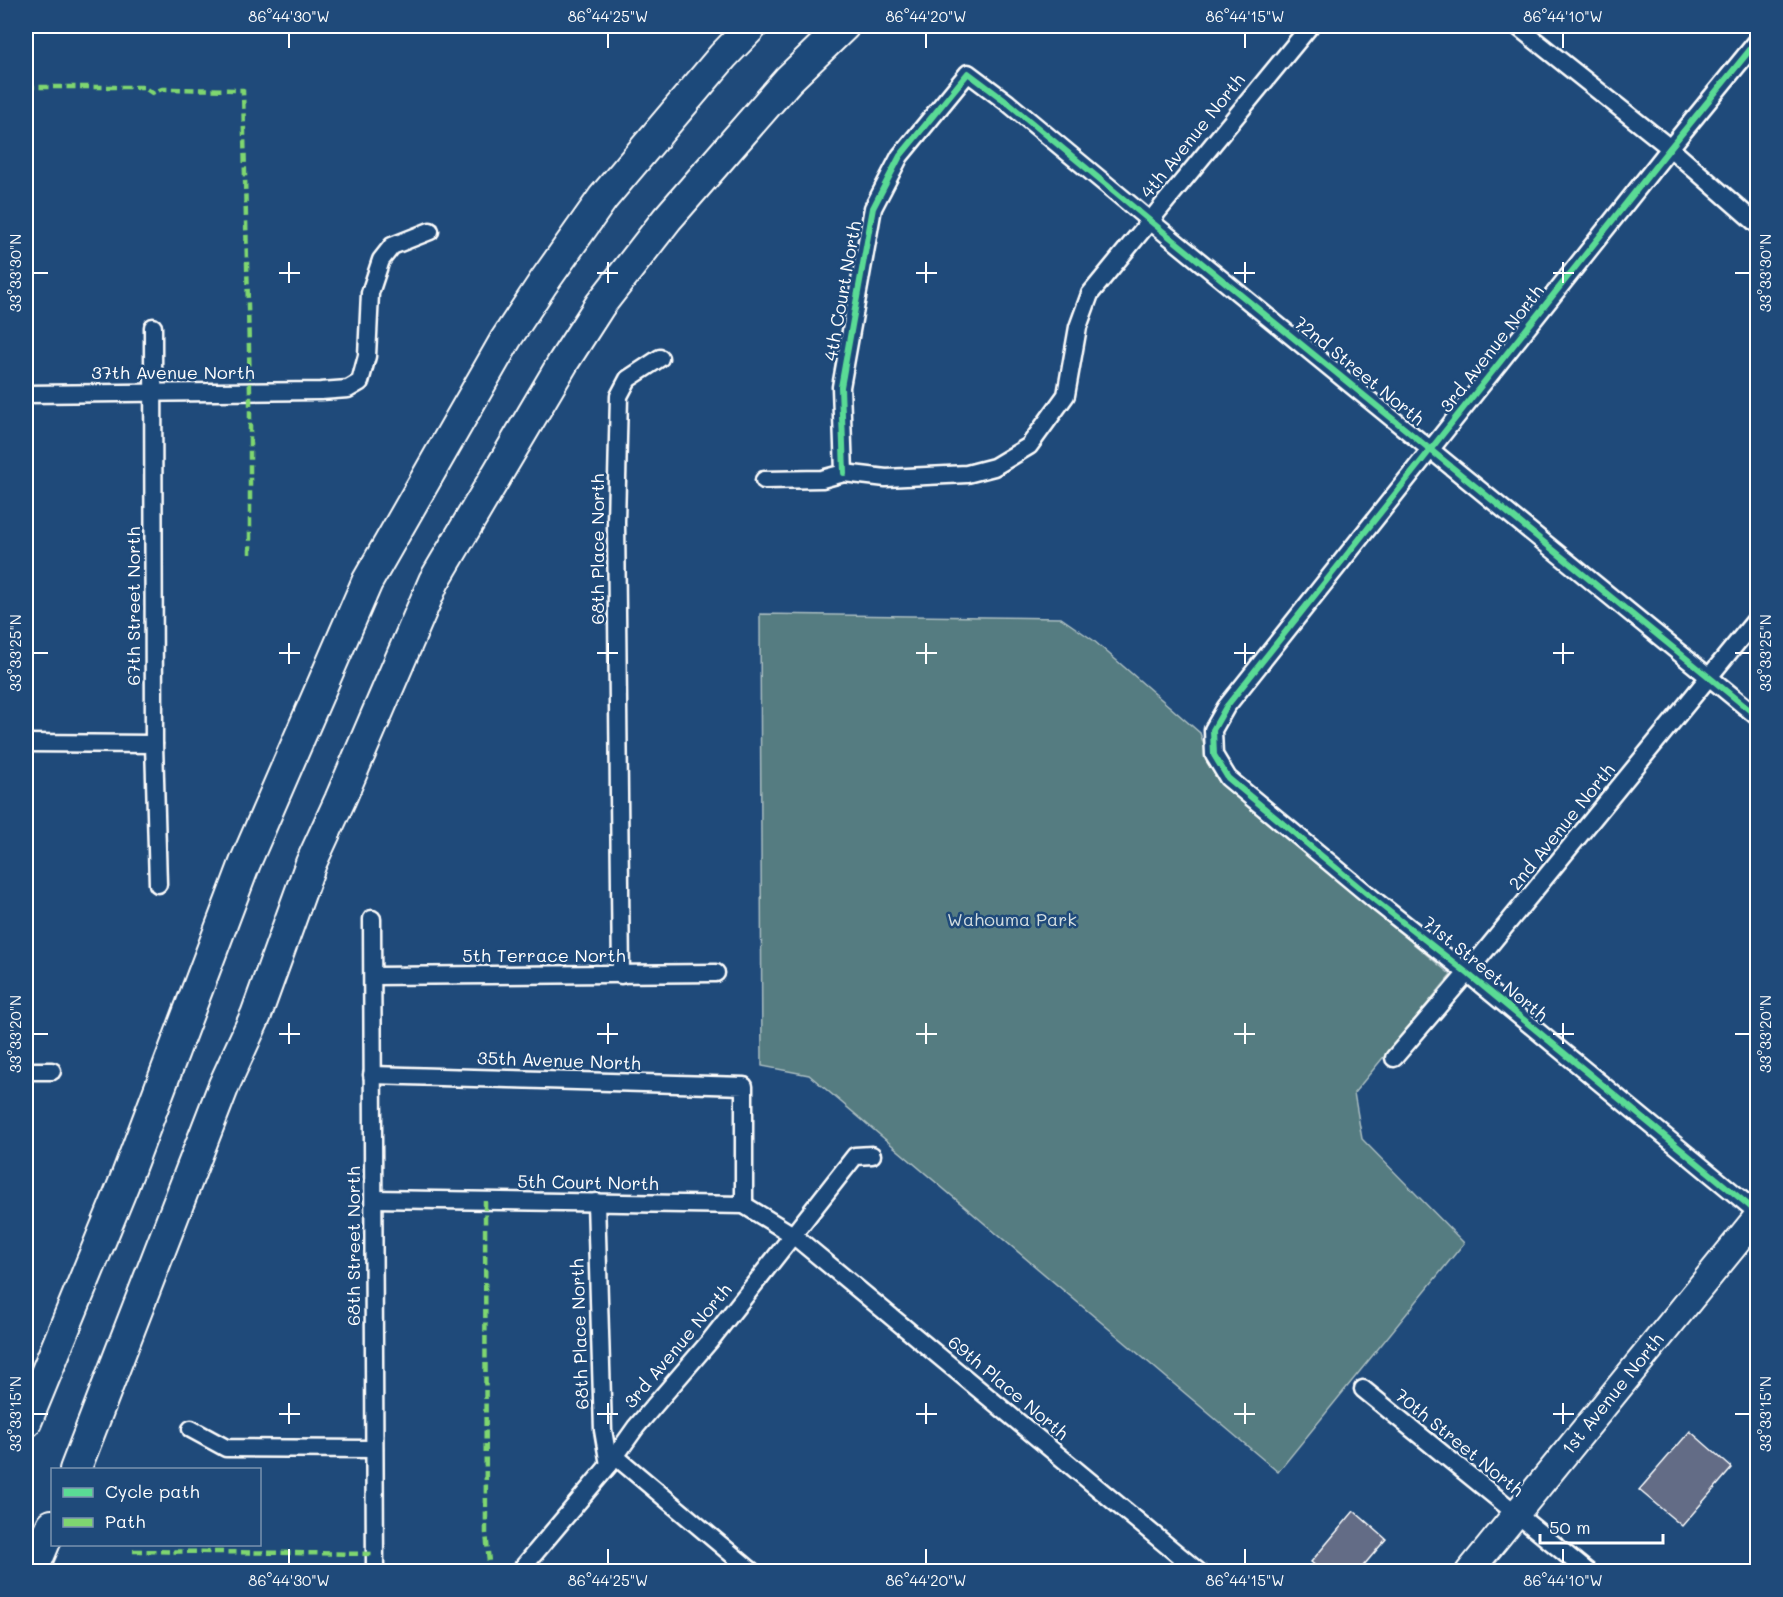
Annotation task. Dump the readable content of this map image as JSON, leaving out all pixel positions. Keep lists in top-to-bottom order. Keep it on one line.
{"streets":{"main road":["1st Avenue North"],"street":["4th Avenue North","4th Court North","3rd Avenue North","72nd Street North","37th Avenue North","68th Place North","67th Street North","2nd Avenue North","5th Terrace North","71st Street North","35th Avenue North","5th Court North","68th Street North","69th Place North","70th Street North"]},"crossings":[["4th Avenue North","4th Court North"],["4th Avenue North","72nd Street North"],["4th Court North","72nd Street North"],["3rd Avenue North","72nd Street North"],["3rd Avenue North","68th Place North"],["3rd Avenue North","71st Street North"],["3rd Avenue North","69th Place North"],["72nd Street North","2nd Avenue North"],["37th Avenue North","67th Street North"],["68th Place North","5th Terrace North"],["68th Place North","5th Court North"],["2nd Avenue North","71st Street North"],["5th Terrace North","68th Street North"],["71st Street North","1st Avenue North"],["35th Avenue North","5th Court North"],["35th Avenue North","68th Street North"],["5th Court North","68th Street North"],["1st Avenue North","70th Street North"]],"parks":["Wahouma Park"],"legend":["Cycle path","Path"],"scale_bar":"50 m","coordinates":["86°44'30\"W","86°44'25\"W","86°44'20\"W","86°44'15\"W","86°44'10\"W","33°33'30\"N","33°33'25\"N","33°33'20\"N","33°33'15\"N"]}
